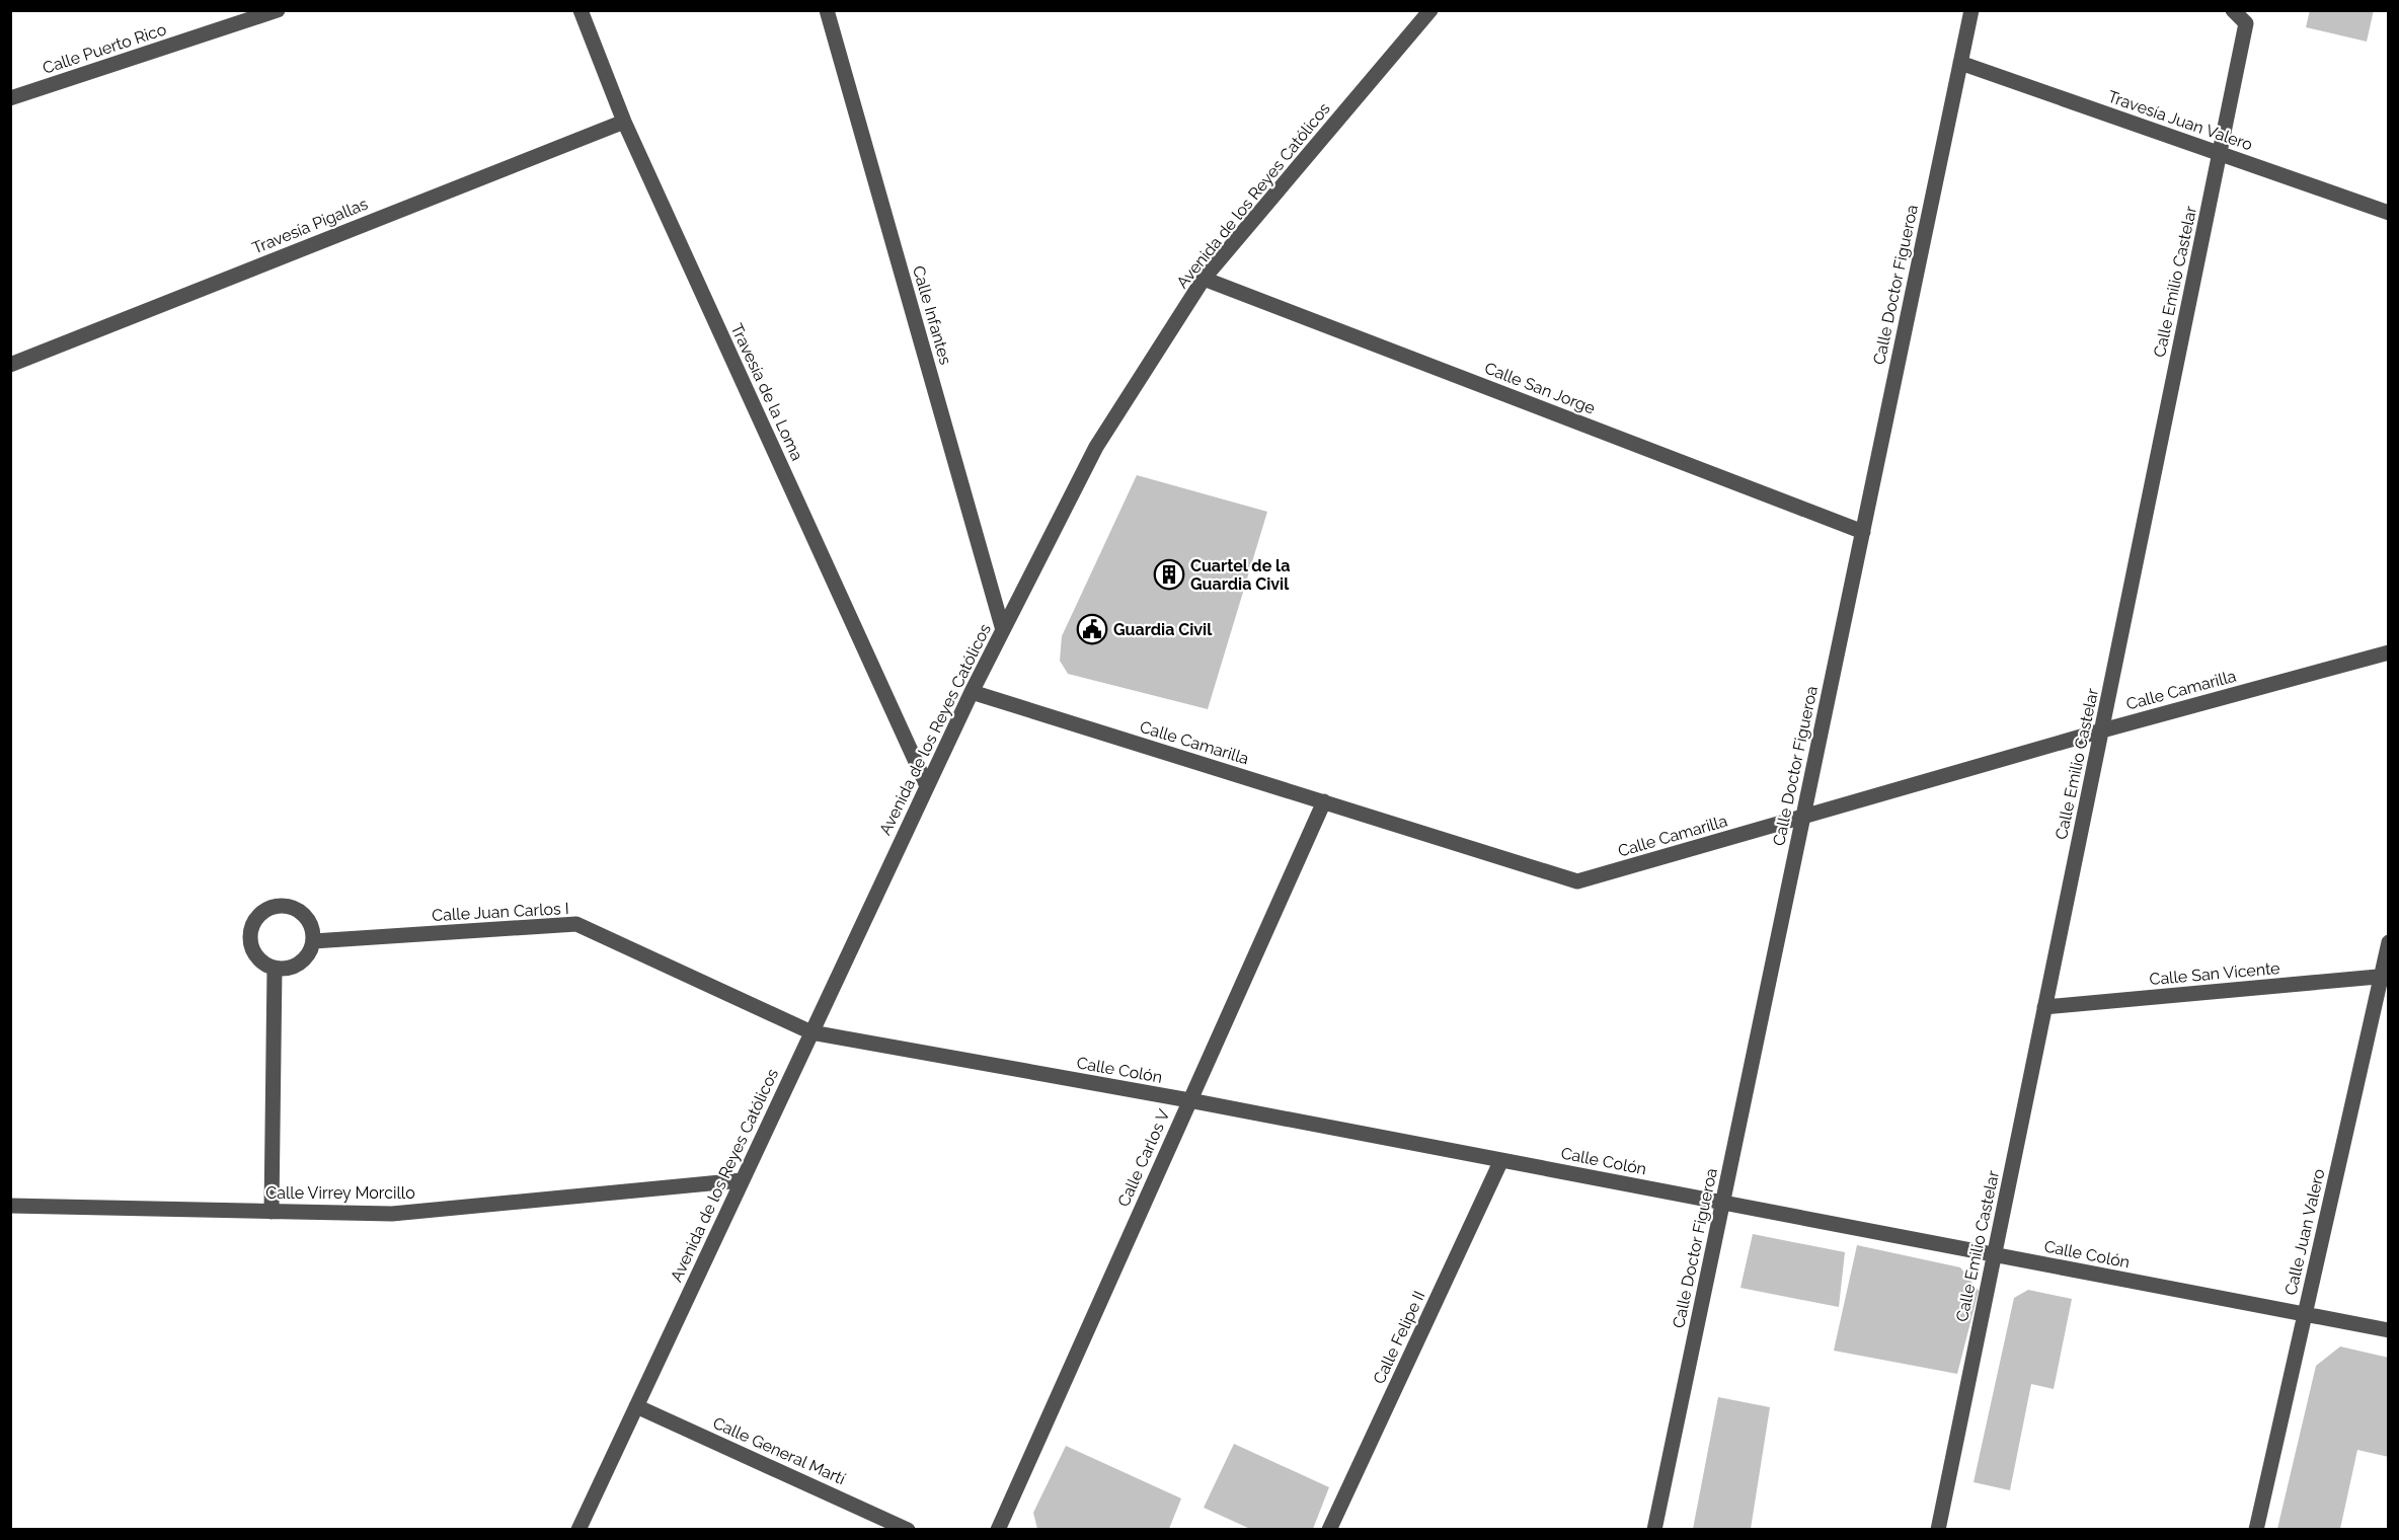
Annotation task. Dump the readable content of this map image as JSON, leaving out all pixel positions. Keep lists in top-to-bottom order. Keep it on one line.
{"streets":{"street":["Calle Puerto Rico","Travesía Juan Valero","Avenida de los Reyes Católicos","Travesía Pigallas","Calle Emilio Castelar","Calle Doctor Figueroa","Calle Infantes","Calle San Jorge","Travesía de la Loma","Calle Camarilla","Calle Juan Carlos I","Calle San Vicente","Calle Colón","Calle Carlos V","Calle Virrey Morcillo","Calle Juan Valero","Calle Felipe II","Calle General Martí"]},"crossings":[["Travesía Juan Valero","Calle Emilio Castelar"],["Travesía Juan Valero","Calle Doctor Figueroa"],["Avenida de los Reyes Católicos","Calle Infantes"],["Avenida de los Reyes Católicos","Calle San Jorge"],["Avenida de los Reyes Católicos","Travesía de la Loma"],["Avenida de los Reyes Católicos","Calle Camarilla"],["Avenida de los Reyes Católicos","Calle Juan Carlos I"],["Avenida de los Reyes Católicos","Calle Colón"],["Avenida de los Reyes Católicos","Calle Virrey Morcillo"],["Avenida de los Reyes Católicos","Calle General Martí"],["Travesía Pigallas","Travesía de la Loma"],["Calle Emilio Castelar","Calle Camarilla"],["Calle Emilio Castelar","Calle San Vicente"],["Calle Emilio Castelar","Calle Colón"],["Calle Doctor Figueroa","Calle San Jorge"],["Calle Doctor Figueroa","Calle Camarilla"],["Calle Doctor Figueroa","Calle Colón"],["Calle Camarilla","Calle Carlos V"],["Calle Juan Carlos I","Calle Colón"],["Calle San Vicente","Calle Juan Valero"],["Calle Colón","Calle Carlos V"],["Calle Colón","Calle Juan Valero"],["Calle Colón","Calle Felipe II"]],"places":{"building":["Cuartel de la Guardia Civil"],"public building":["Guardia Civil"]}}
